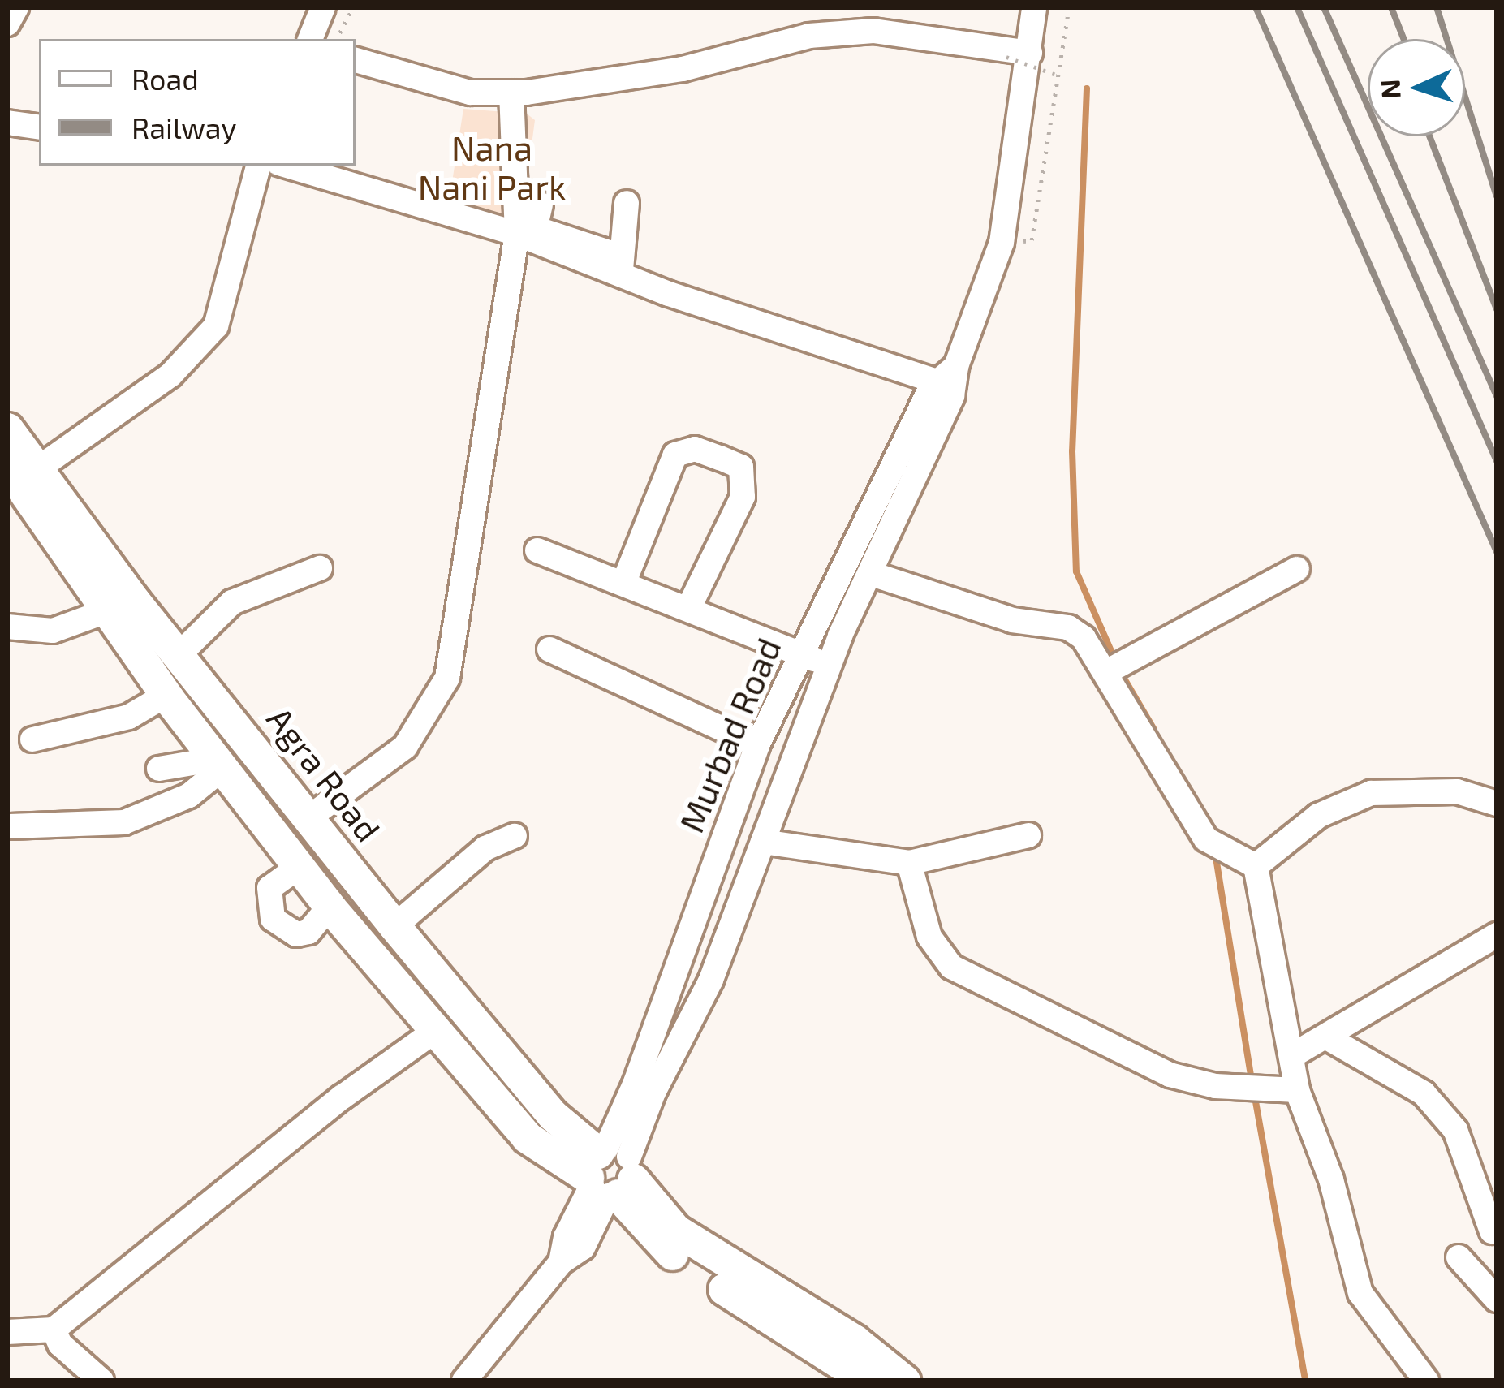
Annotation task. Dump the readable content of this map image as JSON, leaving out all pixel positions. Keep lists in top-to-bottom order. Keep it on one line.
{"streets":{"main road":["Agra Road"],"street":["Murbad Road"]},"crossings":[["Murbad Road","Agra Road"]],"parks":["Nana Nani Park"],"legend":["Road","Railway"],"north":"left"}
